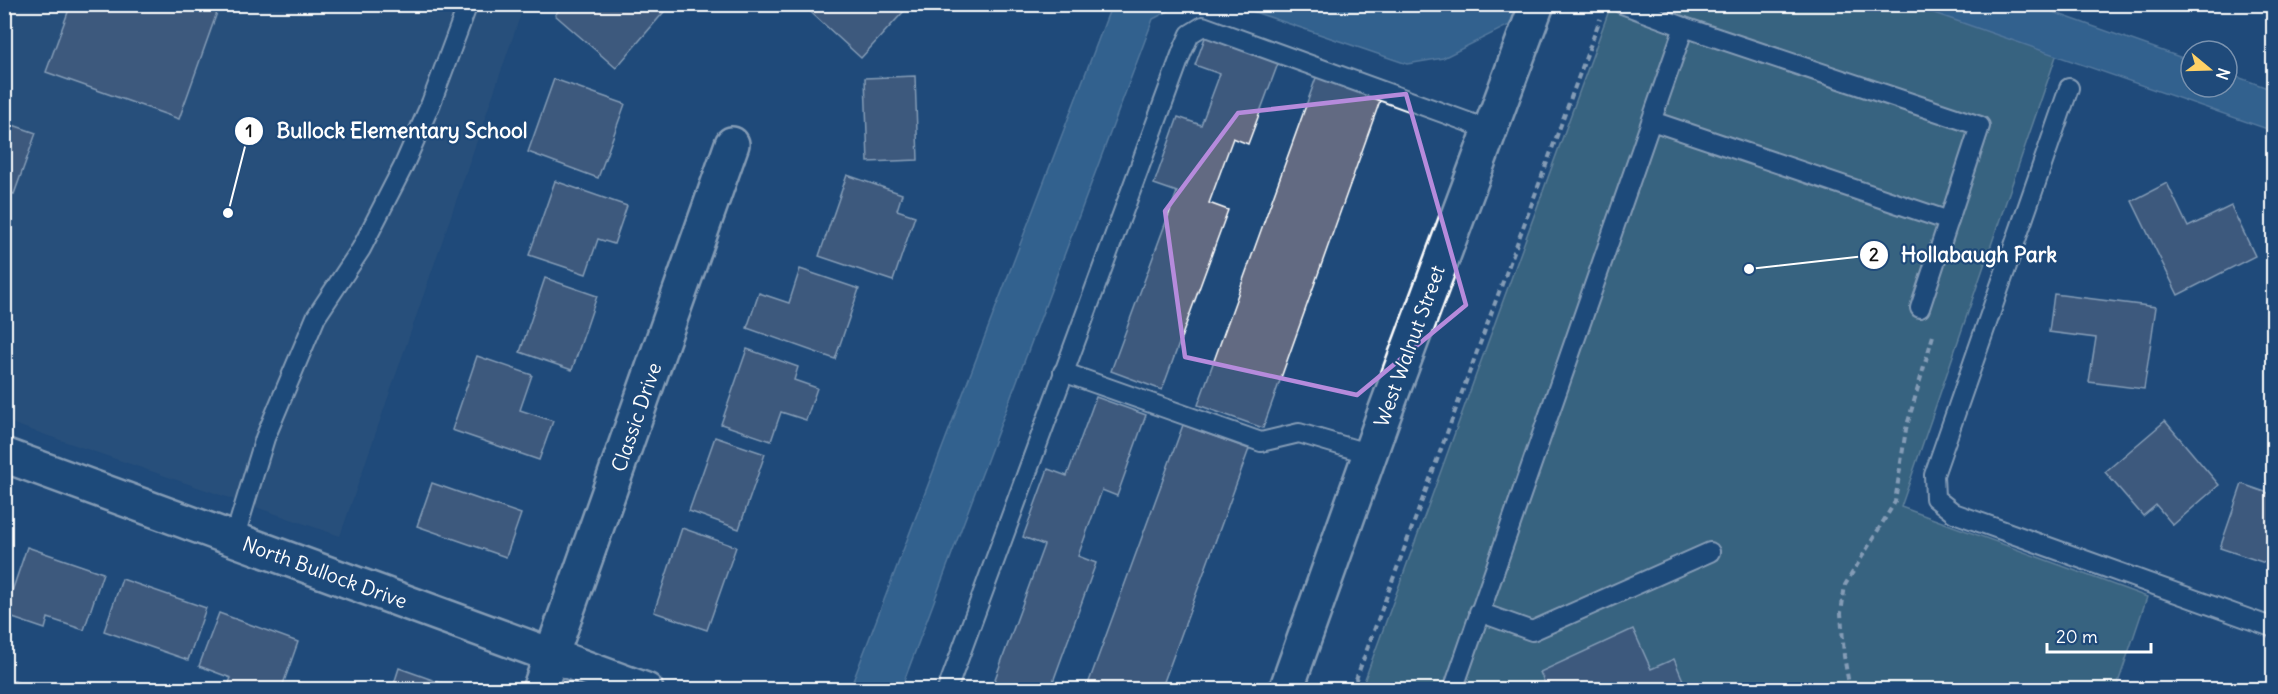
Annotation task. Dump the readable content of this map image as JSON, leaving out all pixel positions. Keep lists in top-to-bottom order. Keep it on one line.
{"streets":{"street":["West Walnut Street","Classic Drive","North Bullock Drive"]},"crossings":[["Classic Drive","North Bullock Drive"]],"places":["Bullock Elementary School","Hollabaugh Park"],"scale_bar":"20 m","north":"right"}
